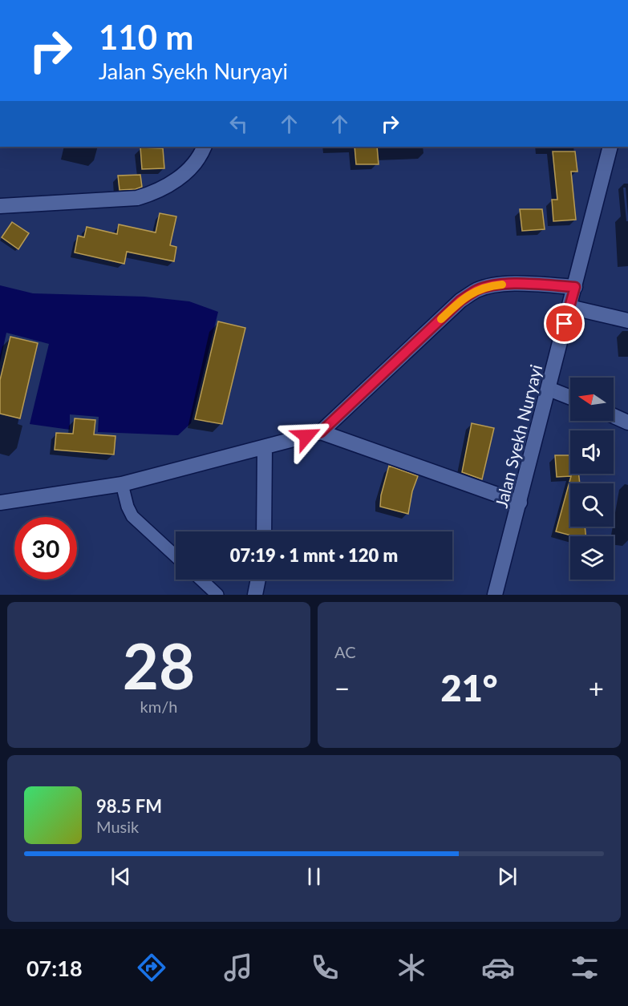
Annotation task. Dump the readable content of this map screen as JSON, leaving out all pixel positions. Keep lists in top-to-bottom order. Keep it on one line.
{"streets":{"street":["Jalan Syekh Nuryayi"]},"north":"left","page":{"turn":["110 m","Jalan Syekh Nuryayi"],"limit":"30","trip":"07:19 · 1 mnt · 120 m","tile":[["28","km/h"],"AC"],"heat":["−","21°","+"],"song":["98.5 FM","Musik"],"tabs":"07:18"}}
